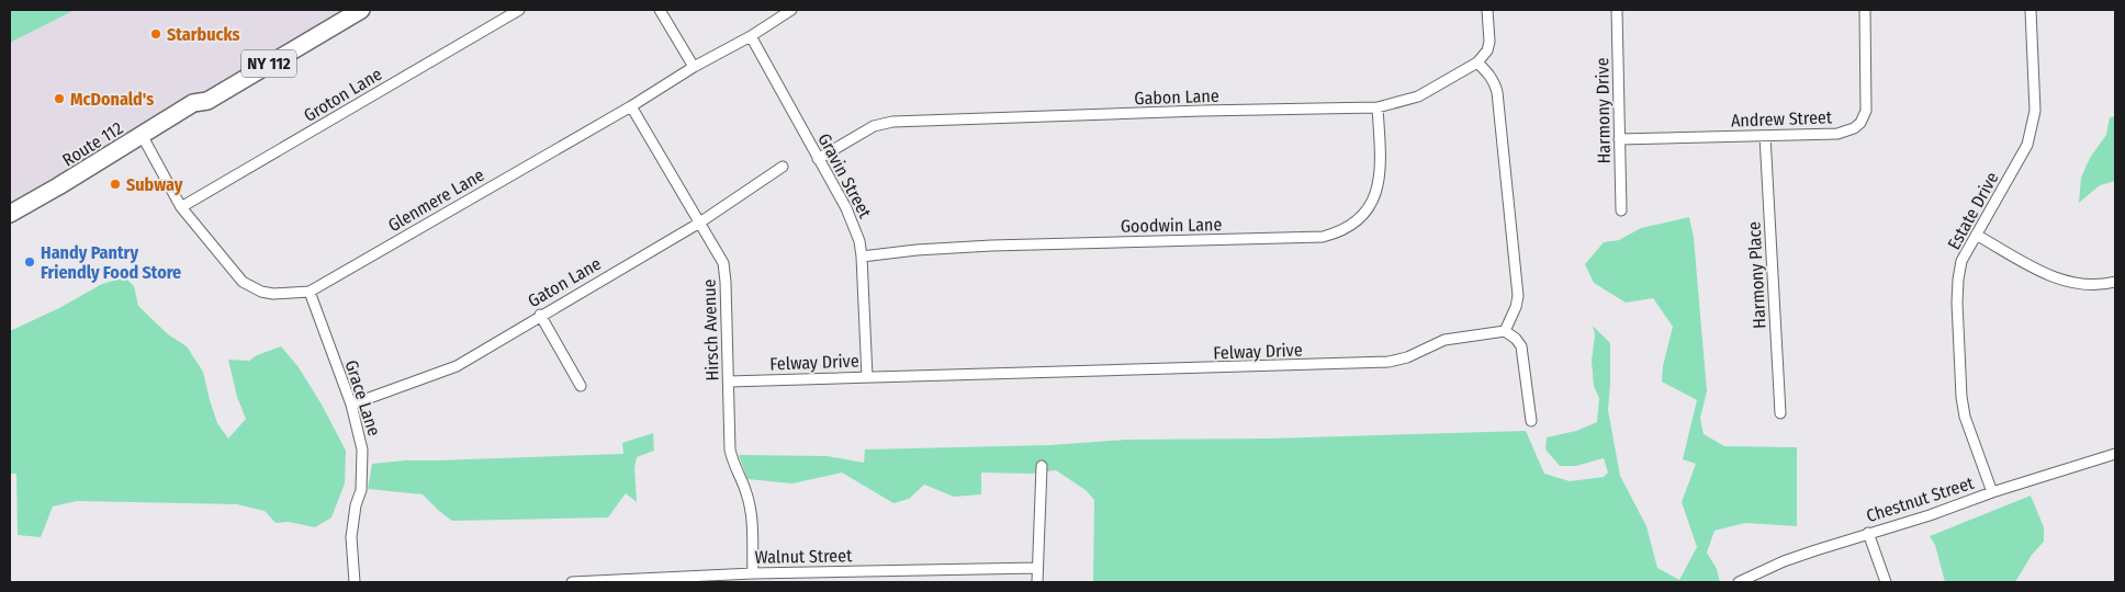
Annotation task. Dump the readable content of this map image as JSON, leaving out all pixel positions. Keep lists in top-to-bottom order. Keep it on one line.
{"streets":{"main road":["NY 112","Route 112"],"street":["Groton Lane","Gabon Lane","Harmony Drive","Andrew Street","Gravin Street","Glenmere Lane","Estate Drive","Goodwin Lane","Harmony Place","Gaton Lane","Hirsch Avenue","Felway Drive","Grace Lane","Chestnut Street","Walnut Street"]},"crossings":[["Groton Lane","Glenmere Lane"],["Gabon Lane","Gravin Street"],["Gabon Lane","Goodwin Lane"],["Harmony Drive","Andrew Street"],["Andrew Street","Harmony Place"],["Route 112","Glenmere Lane"],["Gravin Street","Glenmere Lane"],["Gravin Street","Goodwin Lane"],["Gravin Street","Felway Drive"],["Glenmere Lane","Hirsch Avenue"],["Glenmere Lane","Grace Lane"],["Estate Drive","Chestnut Street"],["Gaton Lane","Hirsch Avenue"],["Gaton Lane","Grace Lane"],["Hirsch Avenue","Felway Drive"],["Hirsch Avenue","Walnut Street"]],"places":["Starbucks","McDonald's","Subway","Handy Pantry Friendly Food Store"]}
